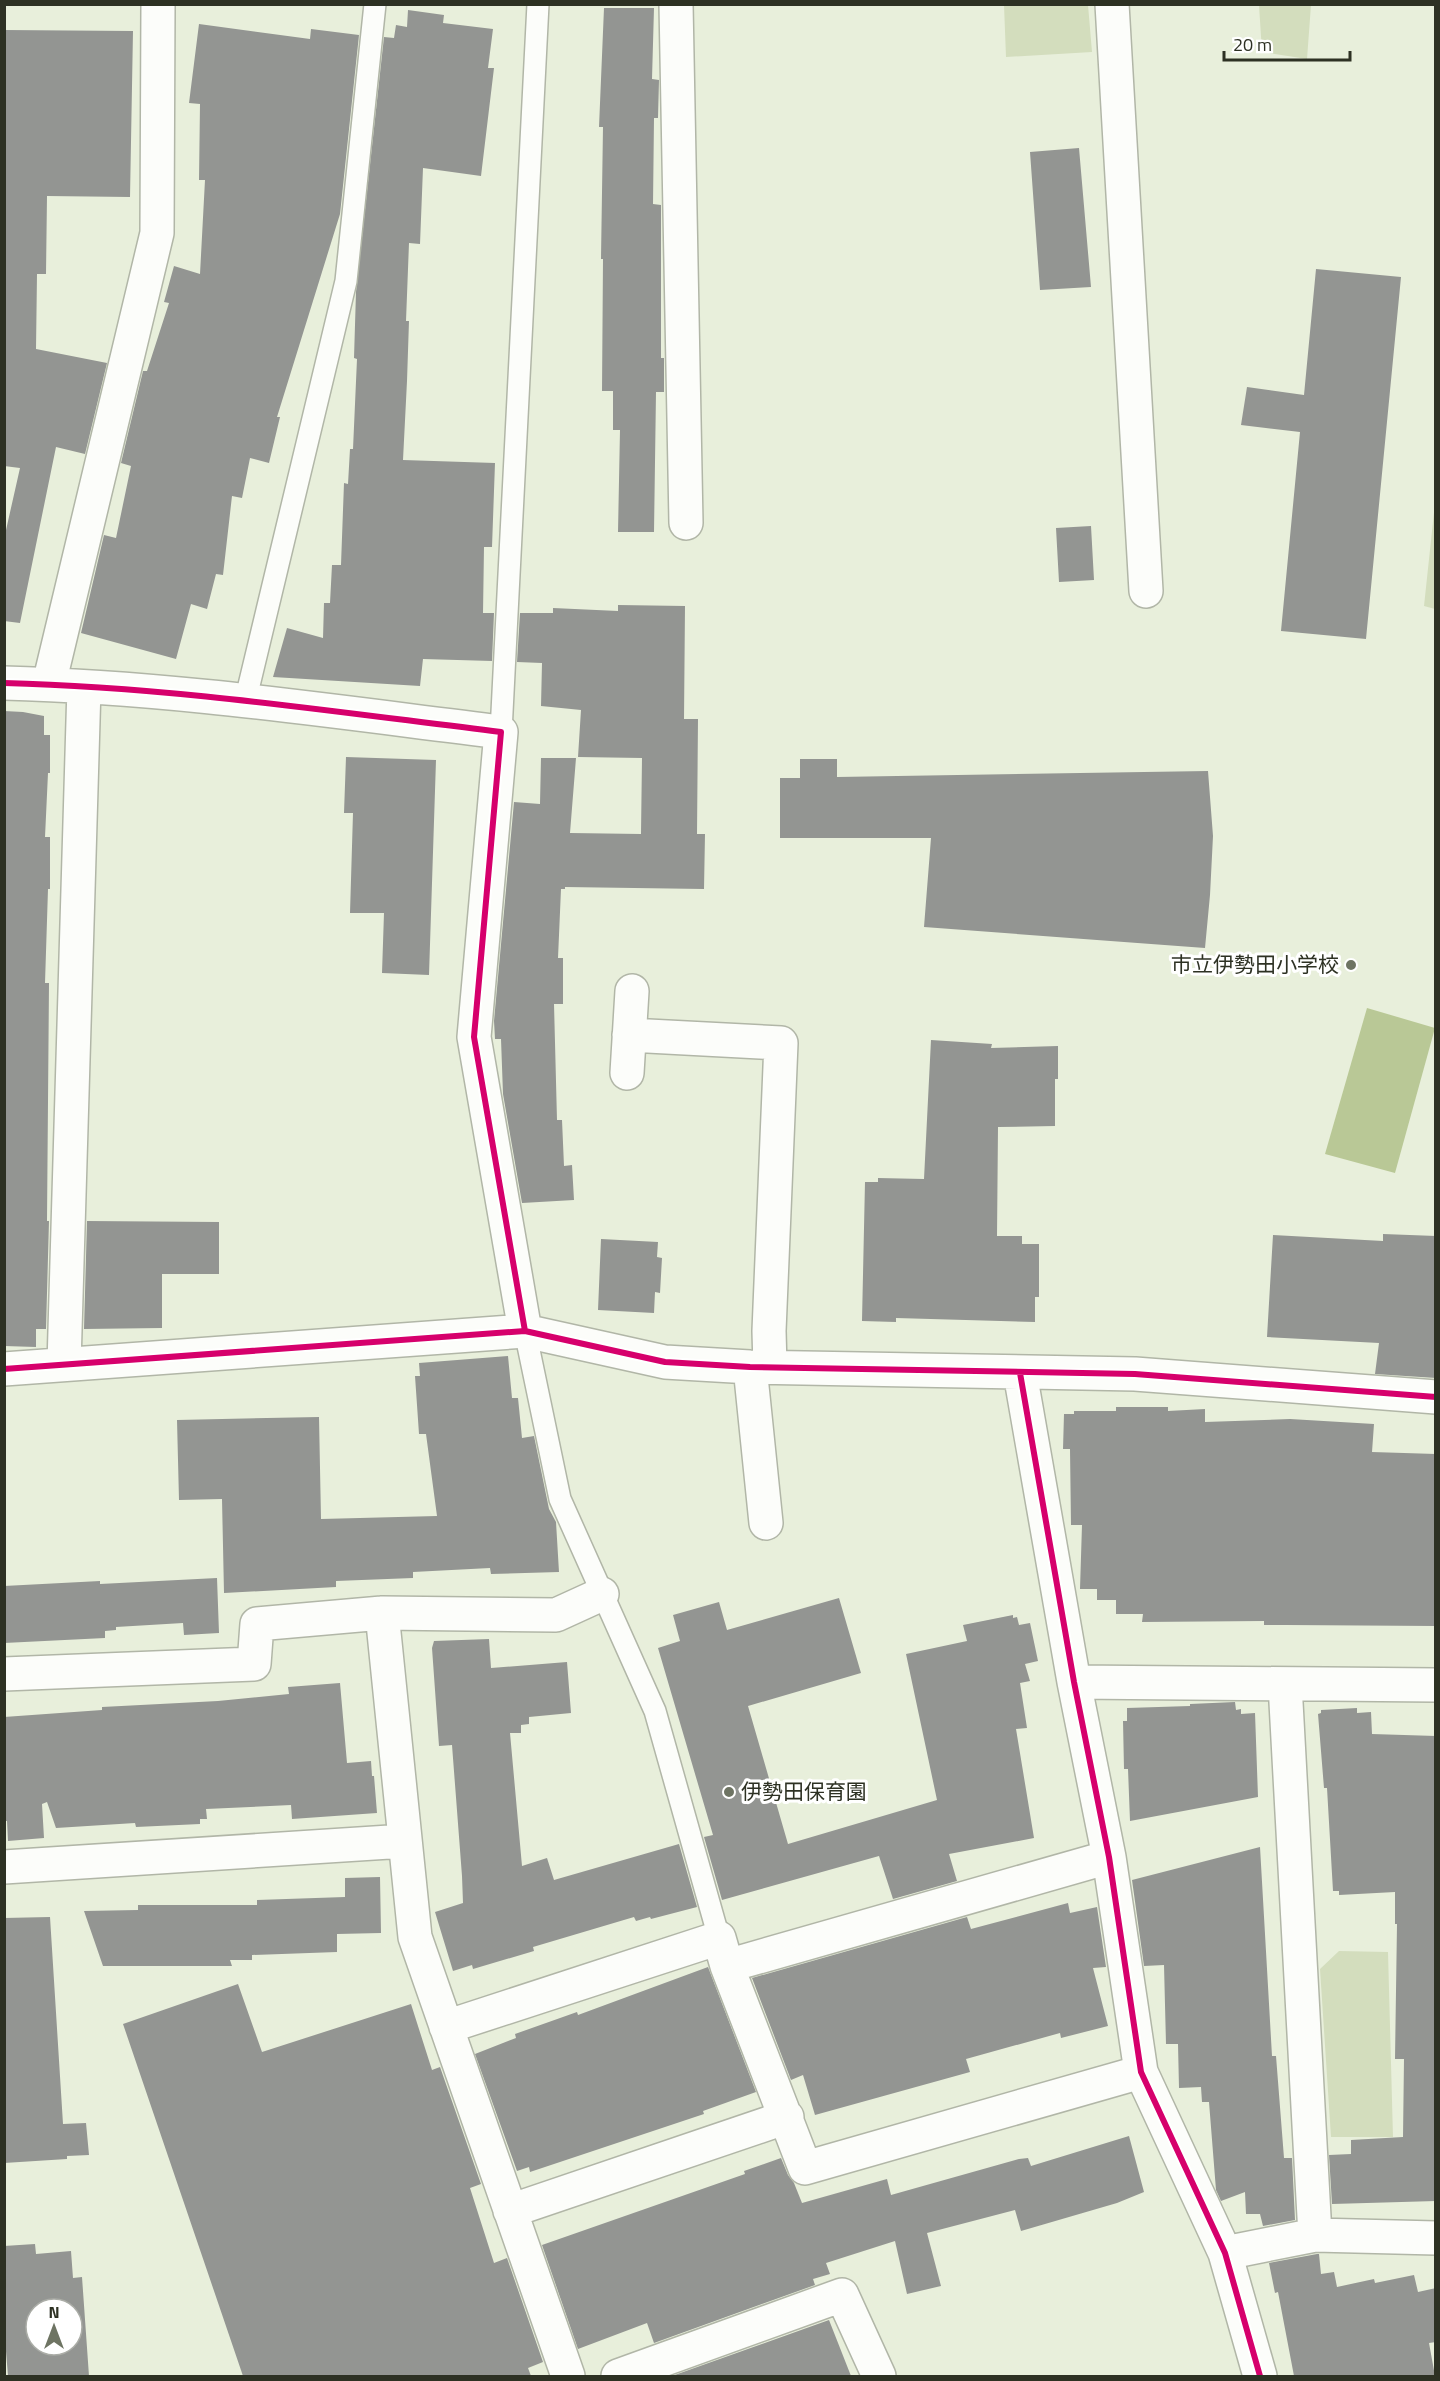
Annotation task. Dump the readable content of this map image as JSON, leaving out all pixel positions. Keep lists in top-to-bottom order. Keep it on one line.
{"places":["市立伊勢田小学校","伊勢田保育園"],"scale_bar":"20 m","north":"top"}
